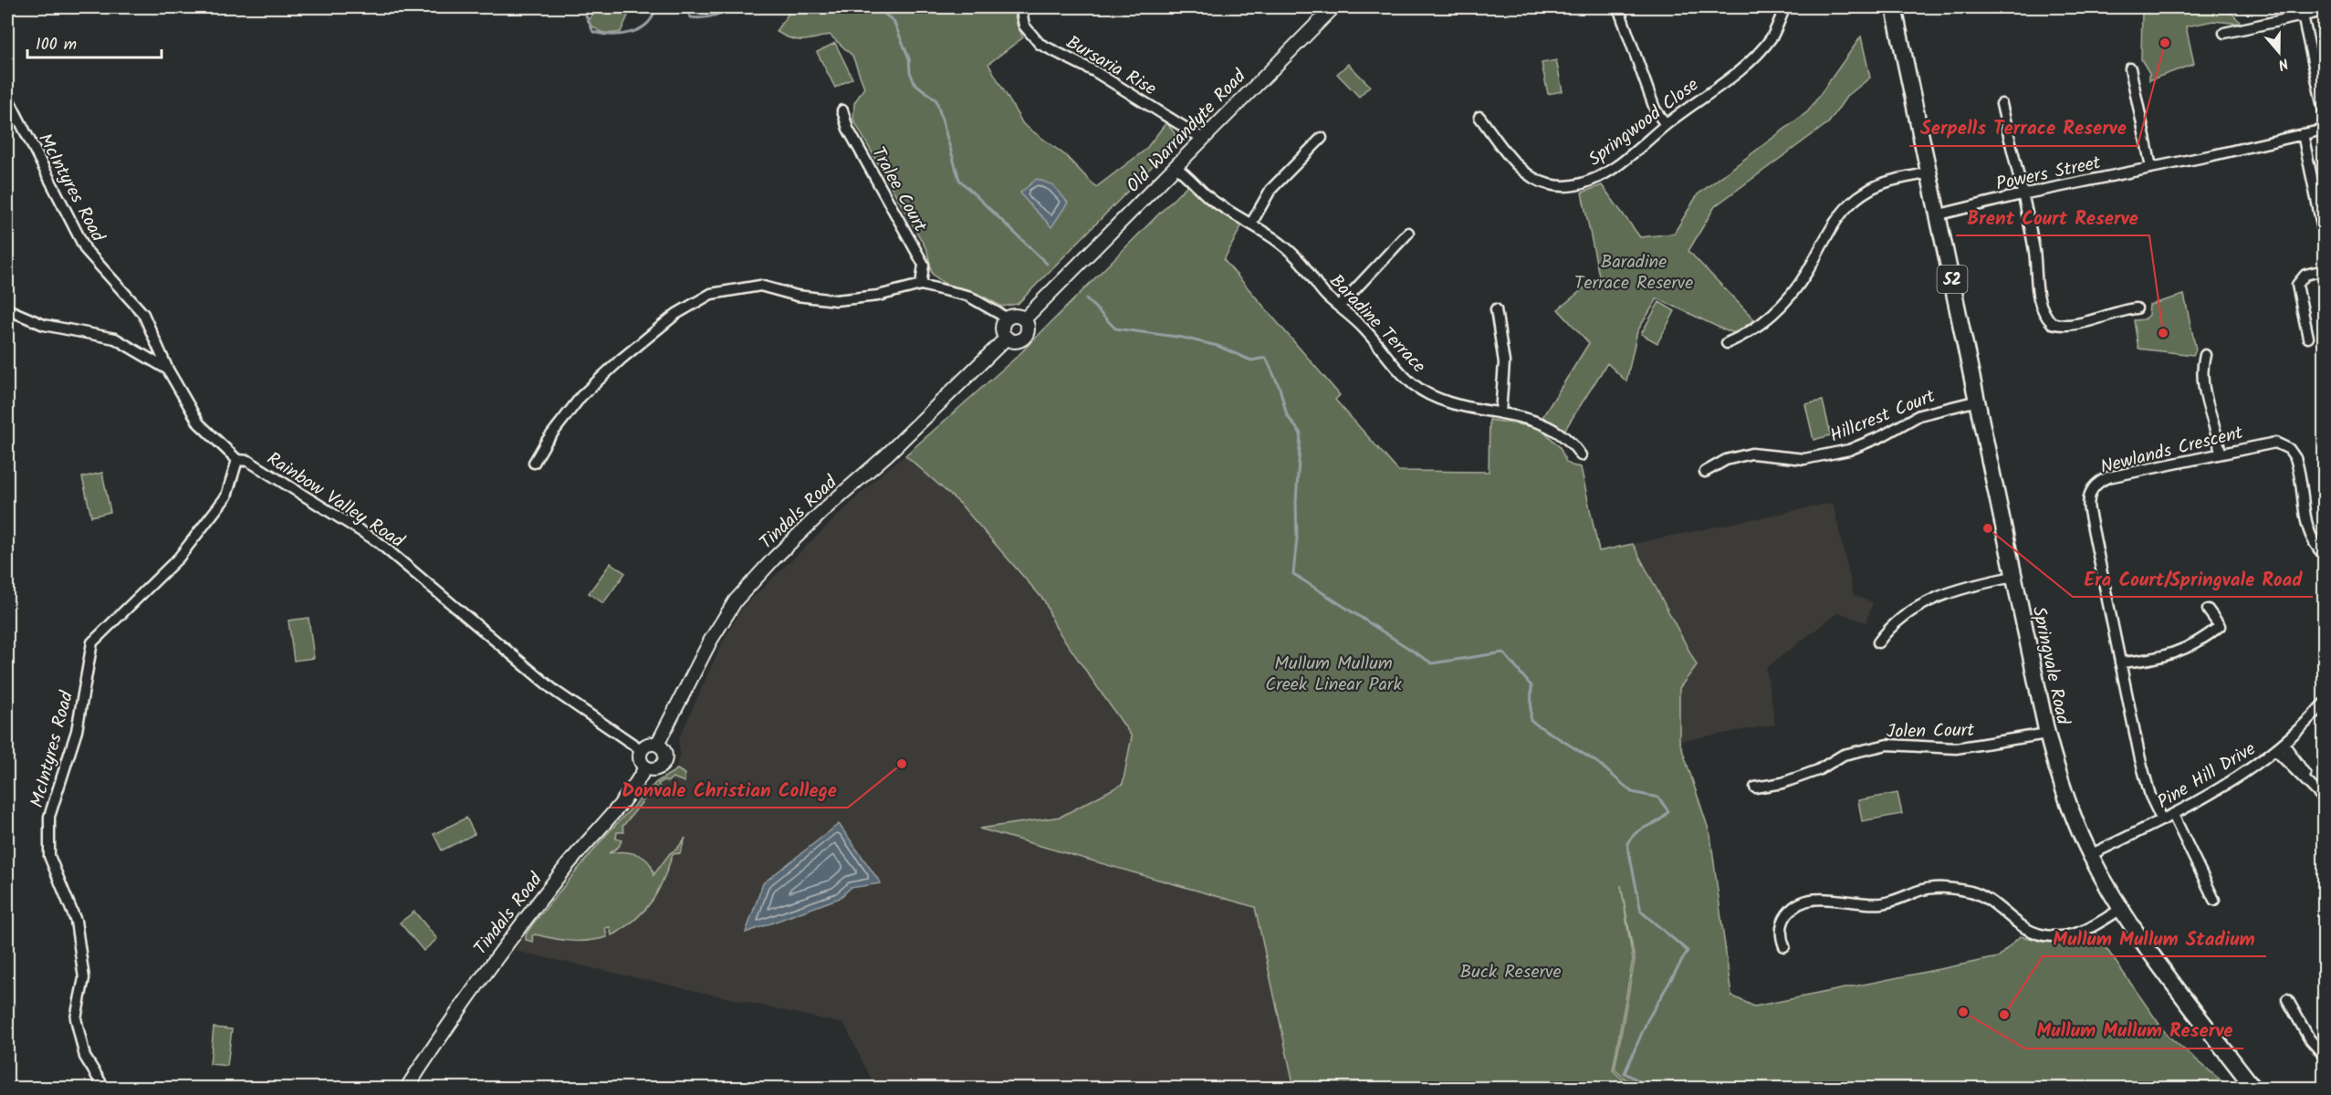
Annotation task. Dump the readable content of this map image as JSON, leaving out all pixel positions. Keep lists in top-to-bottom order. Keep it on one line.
{"streets":{"main road":["Old Warrandyte Road","52","Tindals Road","Springvale Road"],"street":["Bursaria Rise","Springwood Close","Powers Street","McIntyres Road","Tralee Court","Baradine Terrace","Hillcrest Court","Newlands Crescent","Rainbow Valley Road","Jolen Court","Pine Hill Drive"]},"crossings":[["Bursaria Rise","Old Warrandyte Road"],["Old Warrandyte Road","Baradine Terrace"],["Old Warrandyte Road","Tindals Road"],["Powers Street","Springvale Road"],["McIntyres Road","Rainbow Valley Road"],["Hillcrest Court","Springvale Road"],["Newlands Crescent","Pine Hill Drive"],["Rainbow Valley Road","Tindals Road"],["Springvale Road","Jolen Court"],["Springvale Road","Pine Hill Drive"]],"parks":["Baradine Terrace Reserve","Mullum Mullum Creek Linear Park","Buck Reserve"],"places":["Serpells Terrace Reserve","Brent Court Reserve","Era Court/Springvale Road","Donvale Christian College","Mullum Mullum Reserve","Mullum Mullum Stadium"],"scale_bar":"100 m","north":"bottom"}
